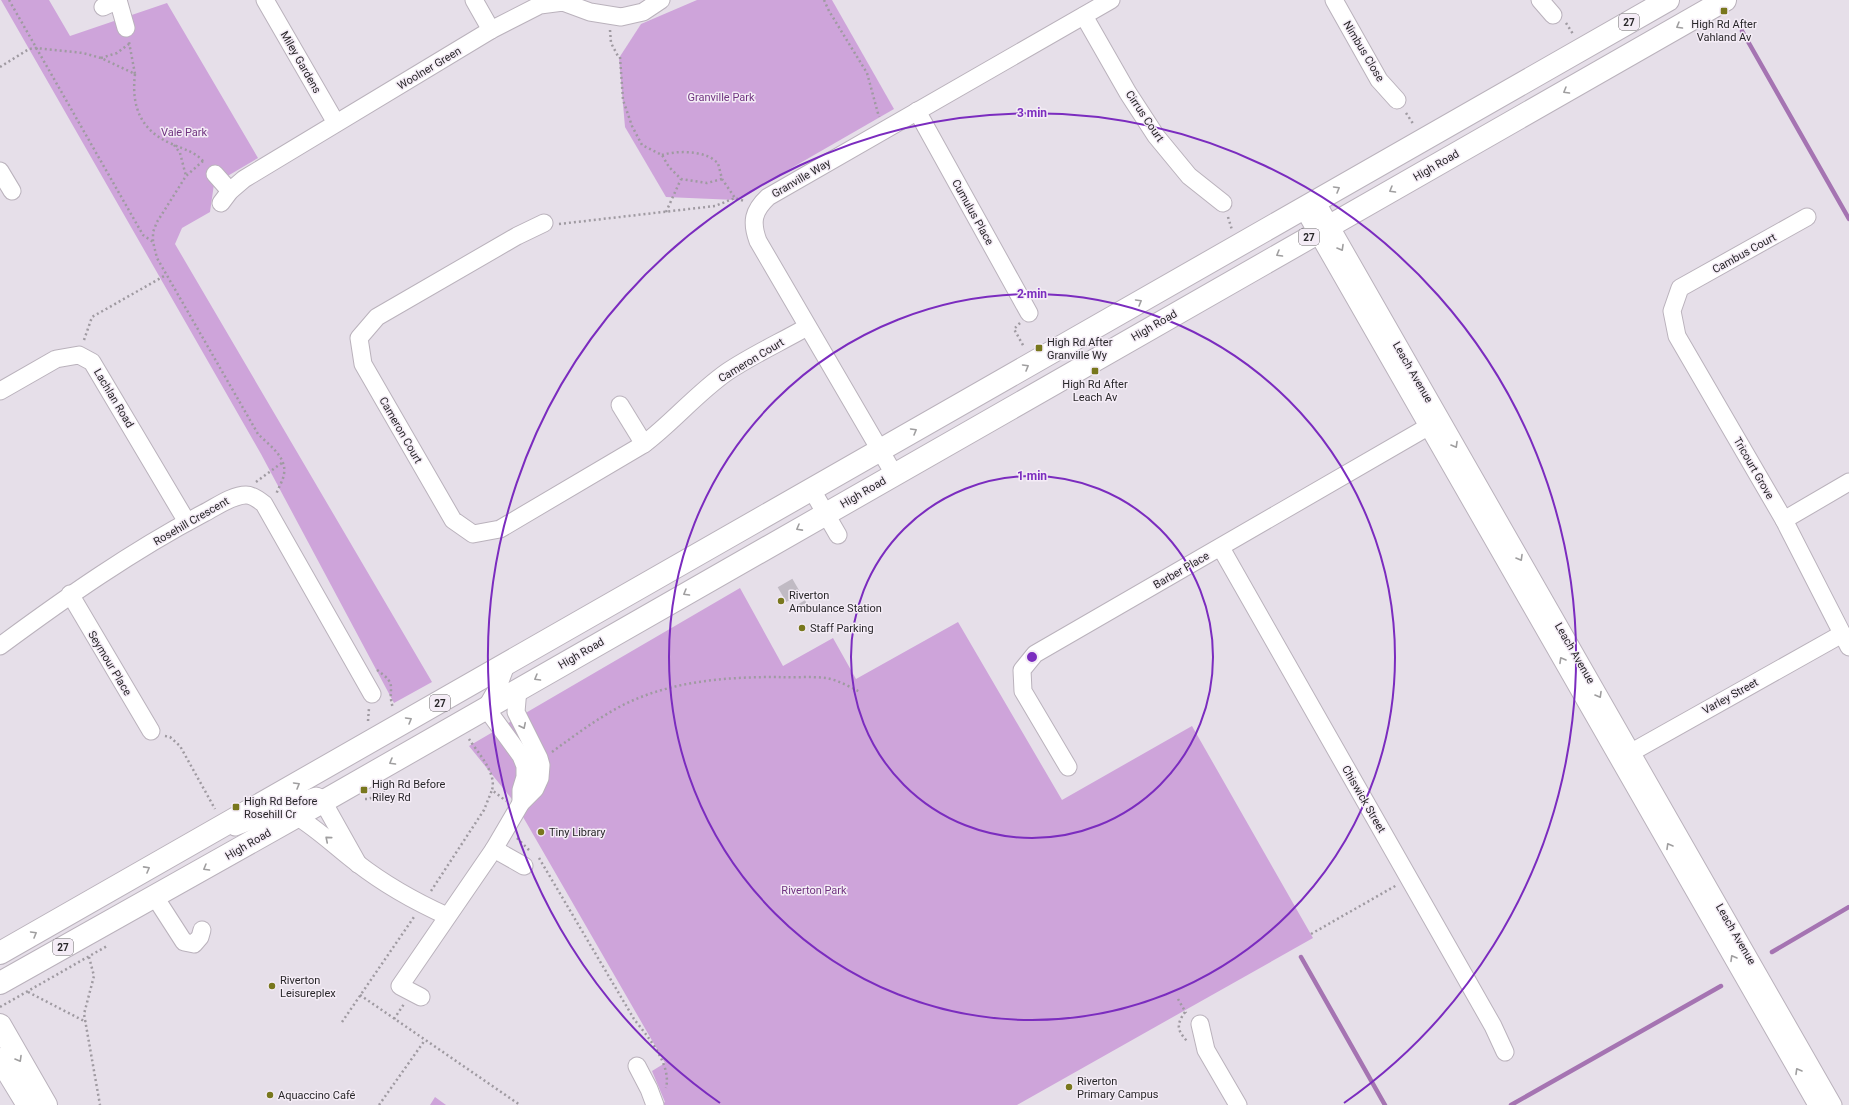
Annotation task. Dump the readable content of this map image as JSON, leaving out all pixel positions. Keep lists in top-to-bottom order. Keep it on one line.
{"streets":{"main road":["27","High Road"],"street":["Nimbus Close","Miley Gardens","Woolner Green","Cirrus Court","Granville Way","Cumulus Place","Cambus Court","Cameron Court","Leach Avenue","Lachlan Road","Tricourt Grove","Rosehill Crescent","Barber Place","Seymour Place","Varley Street","Chiswick Street"]},"crossings":[["27","Leach Avenue"],["Miley Gardens","Woolner Green"],["Cirrus Court","Granville Way"],["High Road","Leach Avenue"],["Granville Way","Cumulus Place"],["Cambus Court","Tricourt Grove"],["Leach Avenue","Barber Place"],["Leach Avenue","Varley Street"],["Lachlan Road","Rosehill Crescent"],["Tricourt Grove","Varley Street"],["Rosehill Crescent","Seymour Place"],["Barber Place","Chiswick Street"]],"parks":["Granville Park","Vale Park","Riverton Park"],"places":{"transit":["High Rd After Vahland Av","High Rd After Granville Wy","High Rd After Leach Av","High Rd Before Riley Rd","High Rd Before Rosehill Cr"],"other":["Riverton Ambulance Station","Staff Parking","Tiny Library","Riverton Leisureplex","Riverton Primary Campus","Aquaccino Café"]},"rings":["3 min","2 min","1 min"]}
